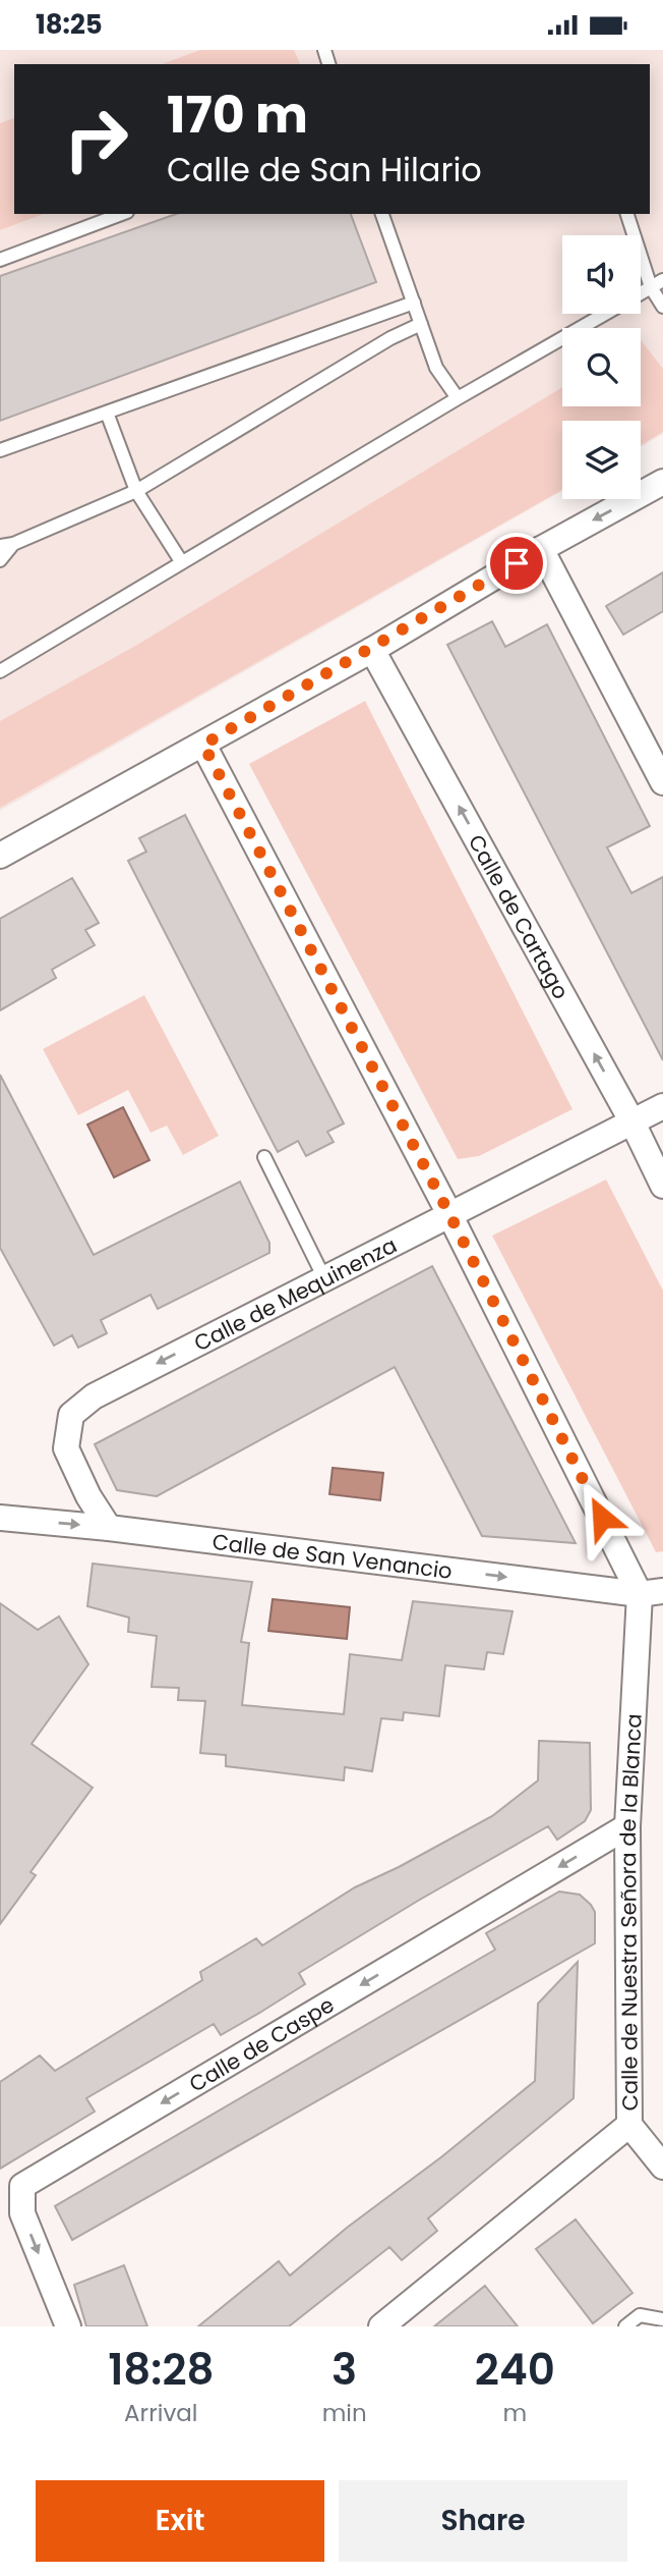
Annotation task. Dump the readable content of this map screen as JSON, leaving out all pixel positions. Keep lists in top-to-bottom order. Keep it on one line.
{"streets":{"street":["Calle de Cartago","Calle de Mequinenza","Calle de San Venancio","Calle de Nuestra Señora de la Blanca","Calle de Caspe"]},"crossings":[["Calle de Cartago","Calle de Mequinenza"],["Calle de Mequinenza","Calle de San Venancio"],["Calle de San Venancio","Calle de Nuestra Señora de la Blanca"],["Calle de Nuestra Señora de la Blanca","Calle de Caspe"]],"one_way":["Calle de San Venancio","Calle de Caspe"],"page":{"status":"18:25","turn":["170 m","Calle de San Hilario"],"eta":["18:28","Arrival","3","min","240","m"],"buttons":["Exit","Share"]}}
